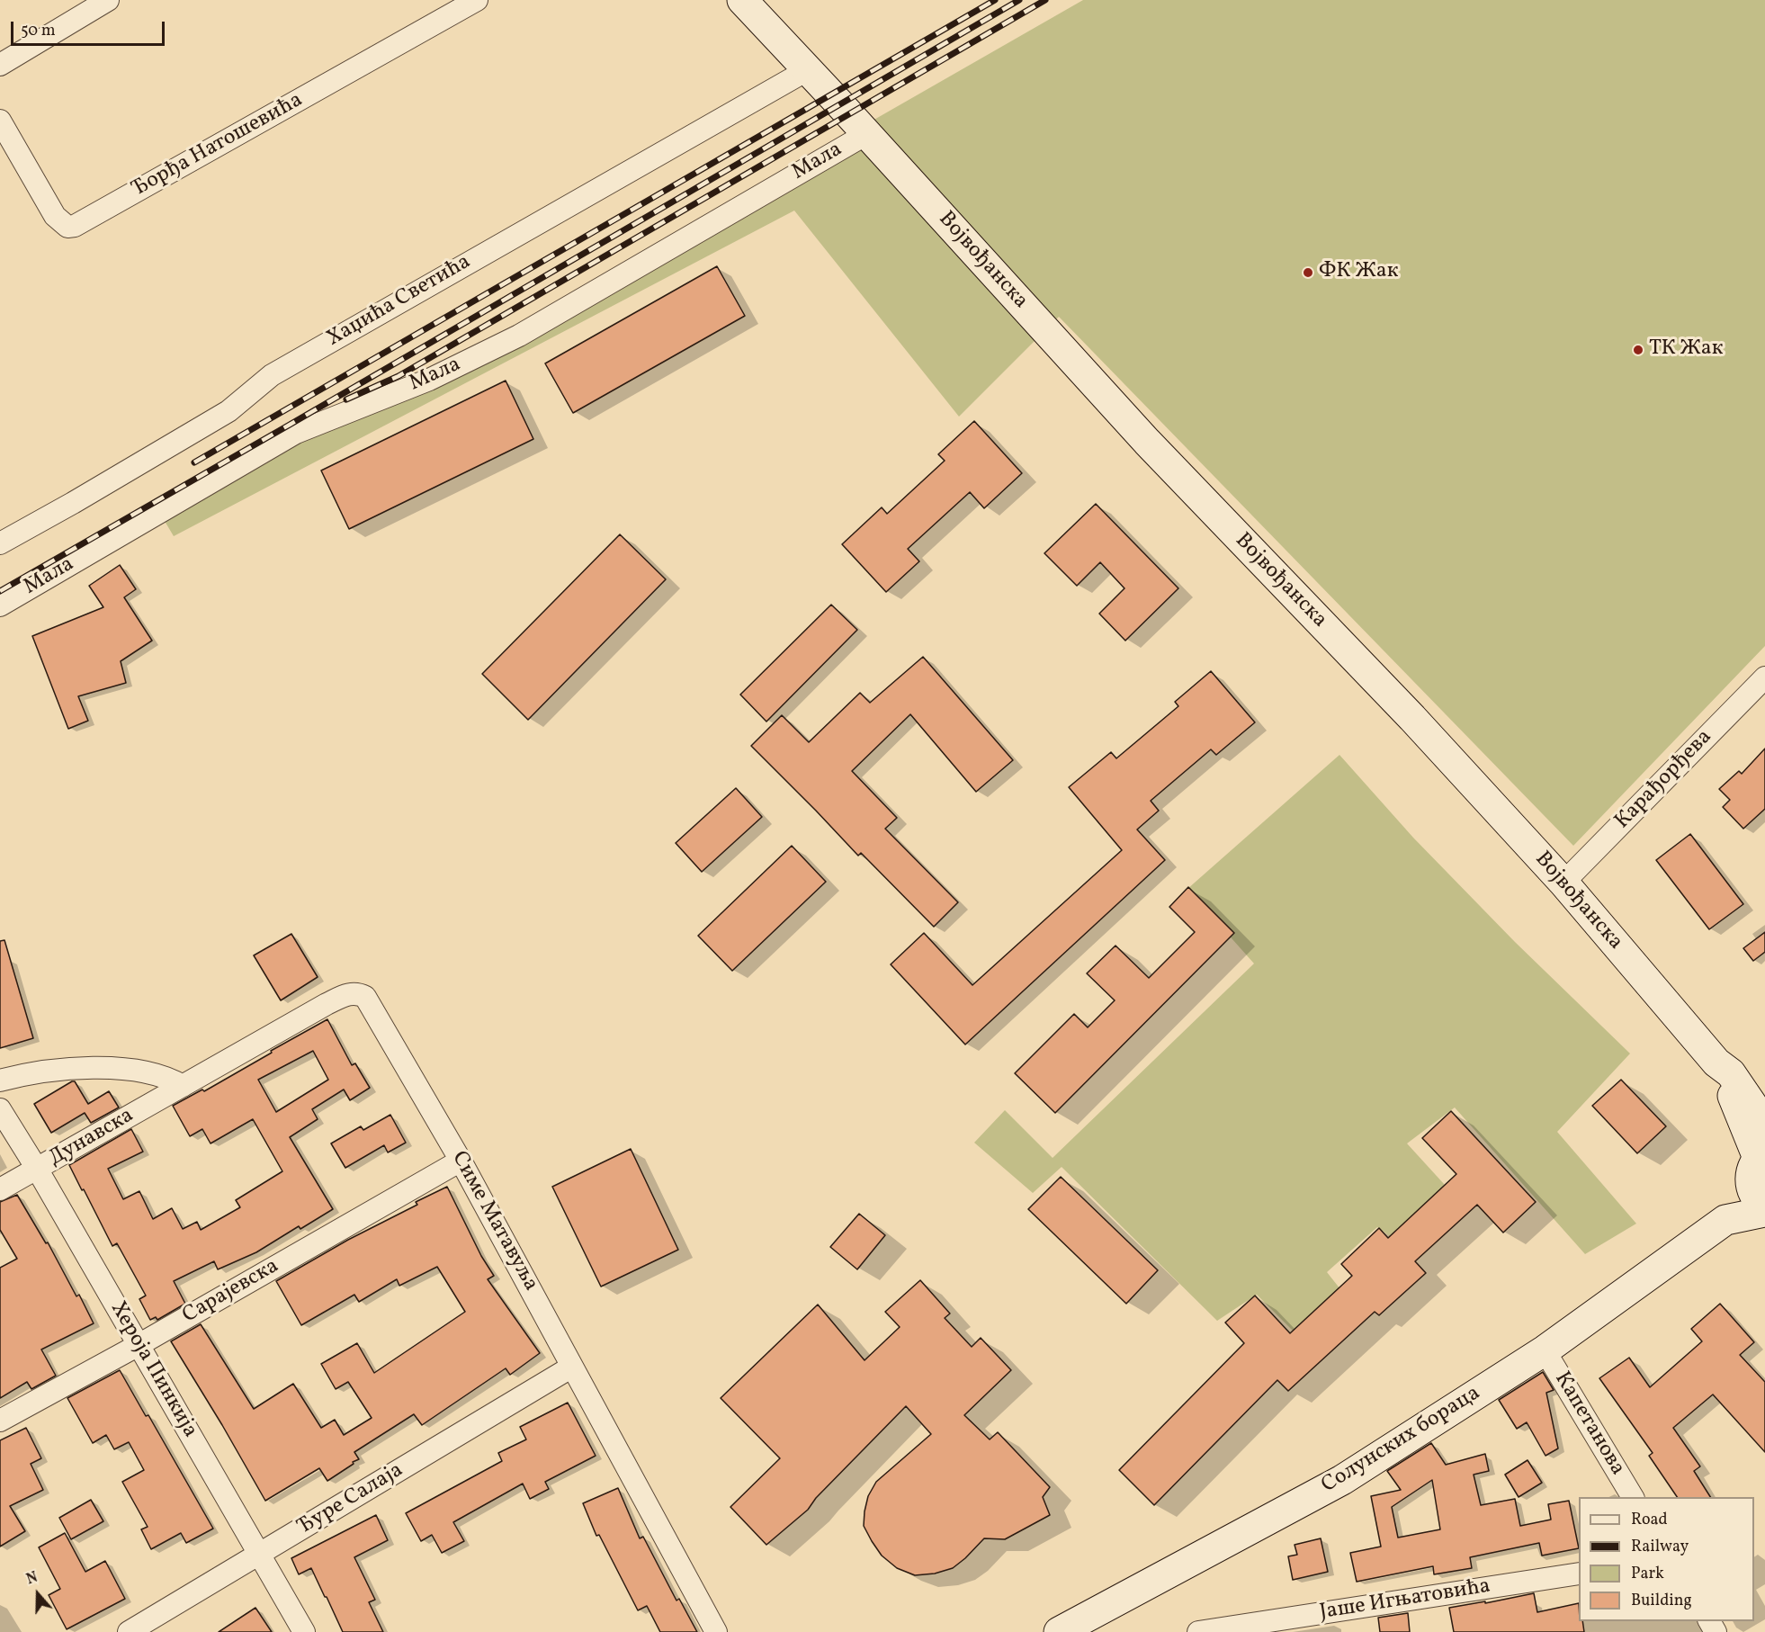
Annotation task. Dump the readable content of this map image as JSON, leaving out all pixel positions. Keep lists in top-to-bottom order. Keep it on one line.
{"streets":{"street":["Ђорђа Натошевића","Мала","Војвођанска","Хаџића Светића","Карађорђева","Дунавска","Симе Матавуља","Сарајевска","Хероја Пинкија","Капетанова","Солунских бораца","Ђуре Салаја","Јаше Игњатовића"]},"crossings":[["Мала","Војвођанска"],["Војвођанска","Хаџића Светића"],["Војвођанска","Карађорђева"],["Војвођанска","Солунских бораца"],["Дунавска","Симе Матавуља"],["Дунавска","Хероја Пинкија"],["Симе Матавуља","Сарајевска"],["Симе Матавуља","Ђуре Салаја"],["Сарајевска","Хероја Пинкија"],["Хероја Пинкија","Ђуре Салаја"],["Капетанова","Солунских бораца"]],"places":["ФК Жак","ТК Жак"],"legend":["Road","Railway","Park","Building"],"scale_bar":"50 m","north":"top"}
